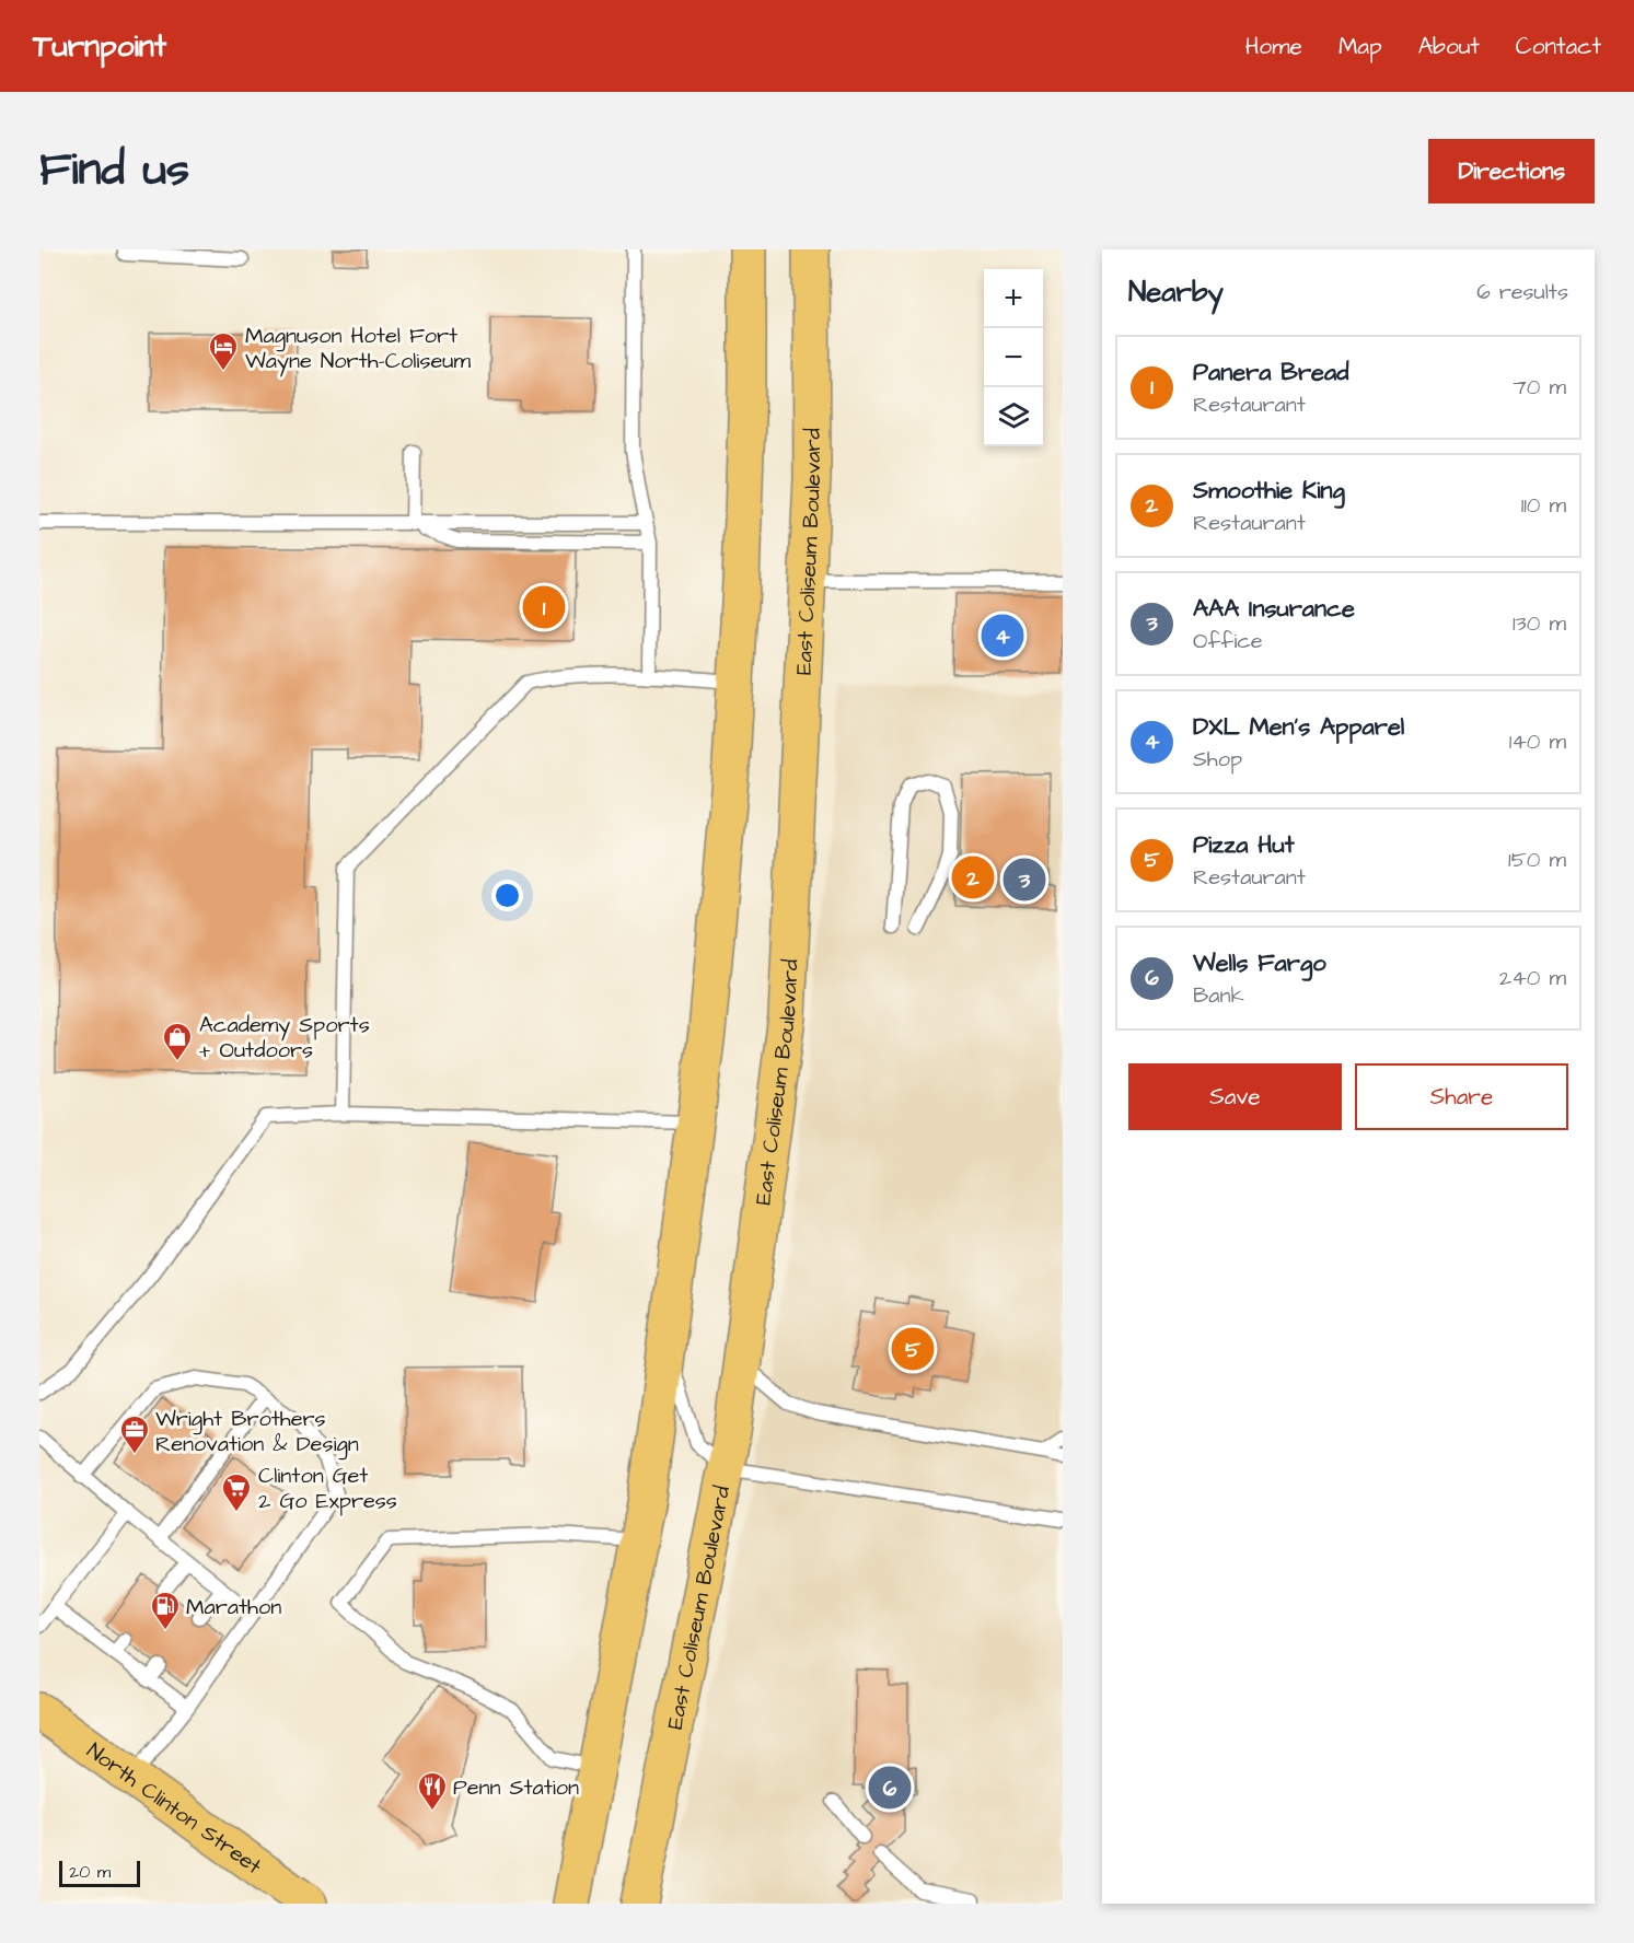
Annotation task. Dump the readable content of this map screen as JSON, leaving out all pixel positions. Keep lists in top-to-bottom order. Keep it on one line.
{"streets":{"main road":["East Coliseum Boulevard","North Clinton Street"]},"places":{"hotel":["Magnuson Hotel Fort Wayne North-Coliseum"],"shop":["Academy Sports + Outdoors"],"office":["Wright Brothers Renovation & Design"],"supermarket":["Clinton Get 2 Go Express"],"fuel station":["Marathon"],"restaurant":["Penn Station"]},"scale_bar":"20 m","page":{"header":"Turnpoint","nav":["Home","Map","About","Contact"],"title":"Find us","buttons":["Directions",["Save","Share"]],"heading":["Nearby","6 results"],"map_buttons":["+","−"],"list":[{"mark":"1","name":"Panera Bread","note":"Restaurant","value":"70 m"},{"mark":"2","name":"Smoothie King","note":"Restaurant","value":"110 m"},{"mark":"3","name":"AAA Insurance","note":"Office","value":"130 m"},{"mark":"4","name":"DXL Men's Apparel","note":"Shop","value":"140 m"},{"mark":"5","name":"Pizza Hut","note":"Restaurant","value":"150 m"},{"mark":"6","name":"Wells Fargo","note":"Bank","value":"240 m"}],"pins":["1","4","2","3","5","6"],"scale":"20 m"}}
